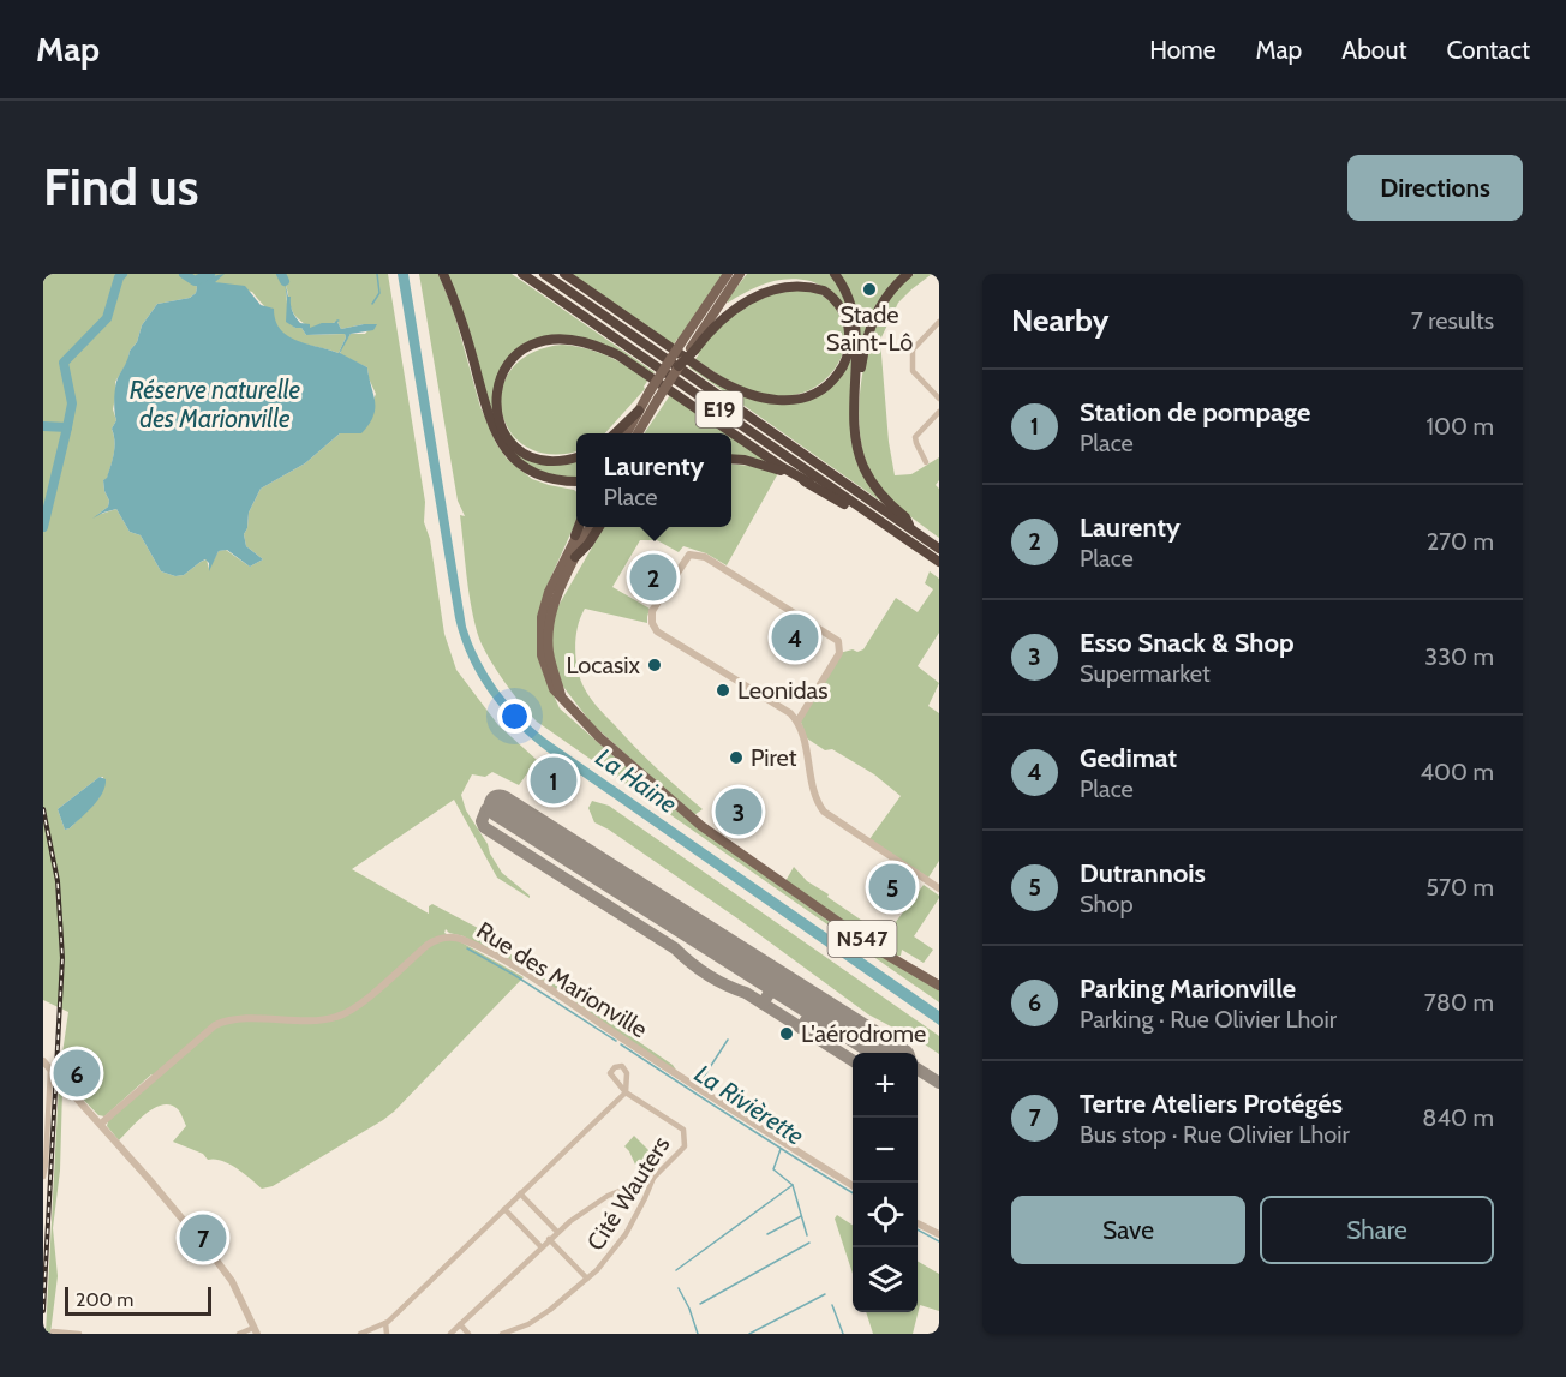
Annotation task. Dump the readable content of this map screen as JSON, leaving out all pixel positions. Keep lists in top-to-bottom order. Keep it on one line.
{"streets":{"highway":["E19"],"main road":["N547"],"street":["Rue des Marionville","Cité Wauters"]},"water":["Réserve naturelle des Marionville","La Haine","La Rivièrette"],"places":["Stade Saint-Lô","Locasix","Leonidas","Piret","L'aérodrome"],"scale_bar":"200 m","page":{"header":"Map","nav":["Home","Map","About","Contact"],"buttons":["Directions",["Save","Share"]],"title":"Find us","heading":["Nearby","7 results"],"list":[{"mark":"1","name":"Station de pompage","note":"Place","value":"100 m"},{"mark":"2","name":"Laurenty","note":"Place","value":"270 m"},{"mark":"3","name":"Esso Snack & Shop","note":"Supermarket","value":"330 m"},{"mark":"4","name":"Gedimat","note":"Place","value":"400 m"},{"mark":"5","name":"Dutrannois","note":"Shop","value":"570 m"},{"mark":"6","name":"Parking Marionville","note":"Parking · Rue Olivier Lhoir","value":"780 m"},{"mark":"7","name":"Tertre Ateliers Protégés","note":"Bus stop · Rue Olivier Lhoir","value":"840 m"}],"popup":["Laurenty","Place"],"pins":["2","4","1","3","5","6","7"],"map_buttons":["+","−"],"scale":"200 m"}}
